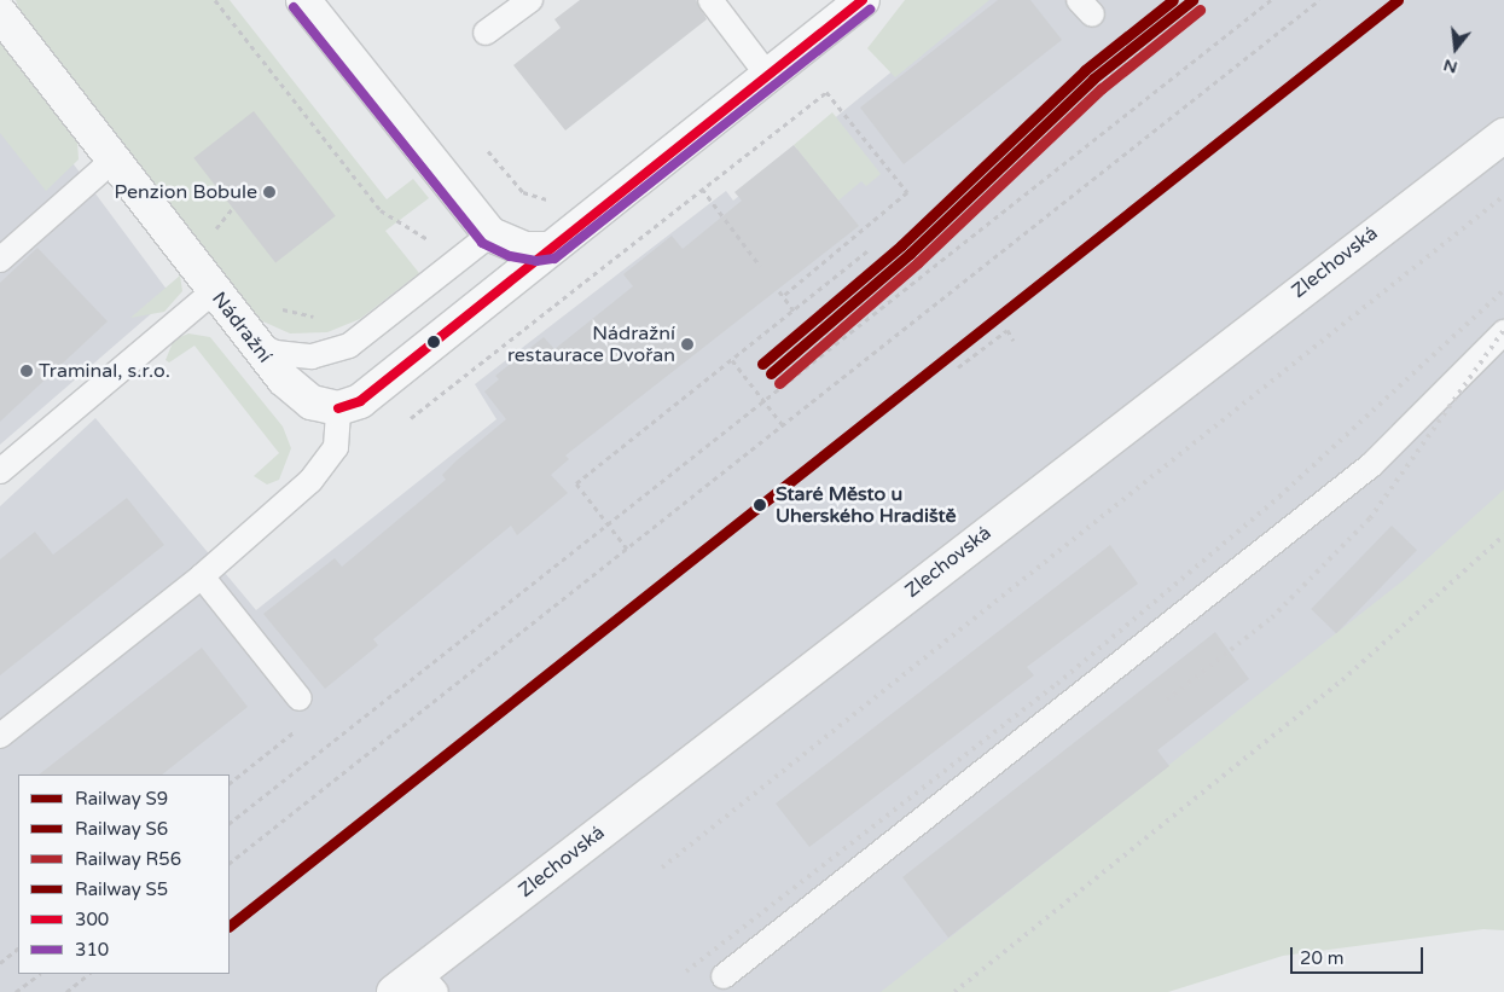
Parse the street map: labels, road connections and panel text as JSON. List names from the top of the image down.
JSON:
{
  "streets": {
    "street": ["Zlechovská", "Nádražní"]
  },
  "places": [
    "Penzion Bobule",
    "Nádražní restaurace Dvořan",
    "Traminal, s.r.o.",
    "Staré Město u Uherského Hradiště"
  ],
  "lines": [
    "rail line S9",
    "rail line S6",
    "rail line S5",
    "transit line 300",
    "transit line 310",
    "rail line R56"
  ],
  "legend": [
    "Railway S9",
    "Railway S6",
    "Railway R56",
    "Railway S5",
    "300",
    "310"
  ],
  "scale_bar": "20 m",
  "north": "bottom"
}
